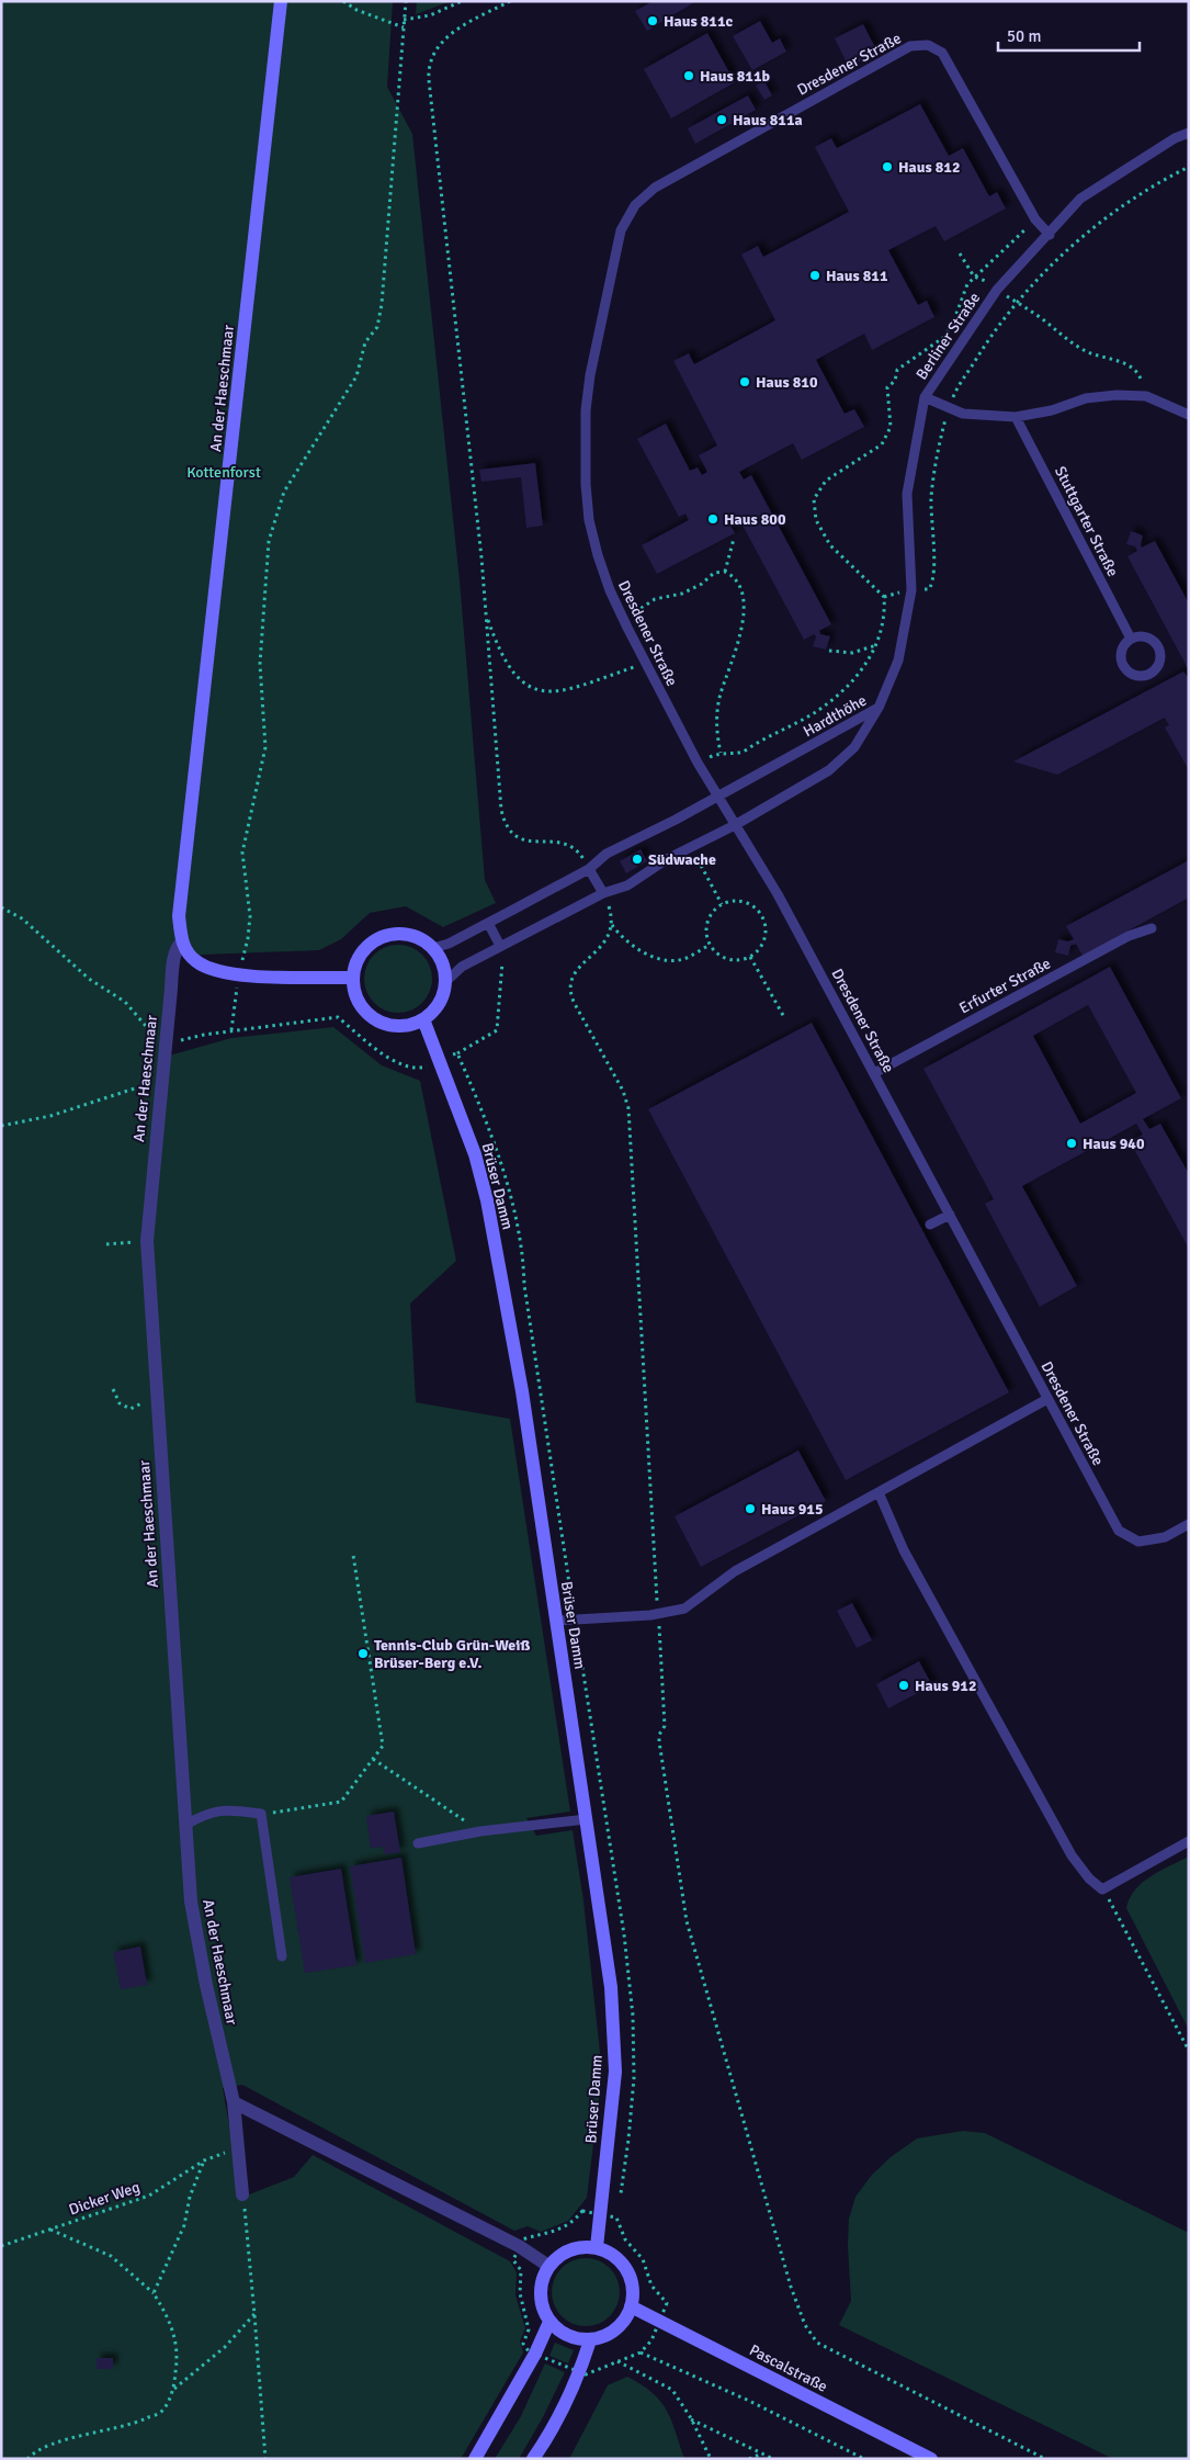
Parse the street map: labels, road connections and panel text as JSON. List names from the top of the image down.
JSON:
{
  "streets": {
    "street": ["An der Haeschmaar", "Brüser Damm", "Pascalstraße"],
    "lane": [
      "Dresdener Straße",
      "Berliner Straße",
      "Stuttgarter Straße",
      "Hardthöhe",
      "Erfurter Straße"
    ],
    "path": ["Dicker Weg"]
  },
  "crossings": [
    ["Dresdener Straße", "Berliner Straße"],
    ["Dresdener Straße", "Hardthöhe"],
    ["Dresdener Straße", "Erfurter Straße"],
    ["Berliner Straße", "Hardthöhe"],
    ["An der Haeschmaar", "Dicker Weg"],
    ["Hardthöhe", "Brüser Damm"],
    ["Brüser Damm", "Pascalstraße"]
  ],
  "parks": ["Kottenforst"],
  "places": [
    "Haus 811c",
    "Haus 811b",
    "Haus 811a",
    "Haus 812",
    "Haus 811",
    "Haus 810",
    "Haus 800",
    "Südwache",
    "Haus 940",
    "Haus 915",
    "Tennis-Club Grün-Weiß Brüser-Berg e.V.",
    "Haus 912"
  ],
  "scale_bar": "50 m"
}
